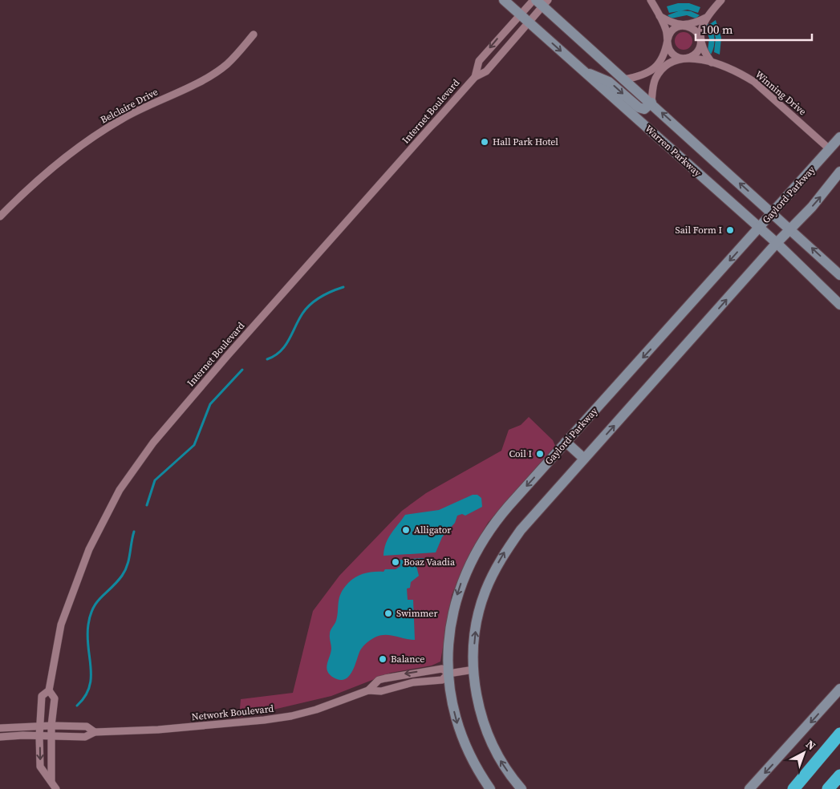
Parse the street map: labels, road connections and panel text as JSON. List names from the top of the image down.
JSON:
{
  "streets": {
    "street": [
      "Winning Drive",
      "Belclaire Drive",
      "Internet Boulevard",
      "Warren Parkway",
      "Gaylord Parkway",
      "Network Boulevard"
    ]
  },
  "crossings": [
    ["Winning Drive", "Gaylord Parkway"],
    ["Internet Boulevard", "Warren Parkway"],
    ["Internet Boulevard", "Network Boulevard"],
    ["Warren Parkway", "Gaylord Parkway"],
    ["Gaylord Parkway", "Network Boulevard"]
  ],
  "places": [
    "Hall Park Hotel",
    "Sail Form I",
    "Coil I",
    "Alligator",
    "Boaz Vaadia",
    "Swimmer",
    "Balance"
  ],
  "scale_bar": "100 m",
  "north": "top right"
}
